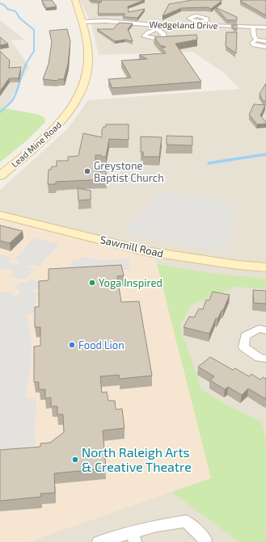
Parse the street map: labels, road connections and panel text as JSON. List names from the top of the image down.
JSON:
{
  "streets": {
    "main road": ["Lead Mine Road", "Sawmill Road"],
    "street": ["Wedgeland Drive"]
  },
  "crossings": [
    ["Wedgeland Drive", "Lead Mine Road"]
  ],
  "places": [
    "Greystone Baptist Church",
    "Yoga Inspired",
    "Food Lion",
    "North Raleigh Arts & Creative Theatre"
  ]
}
